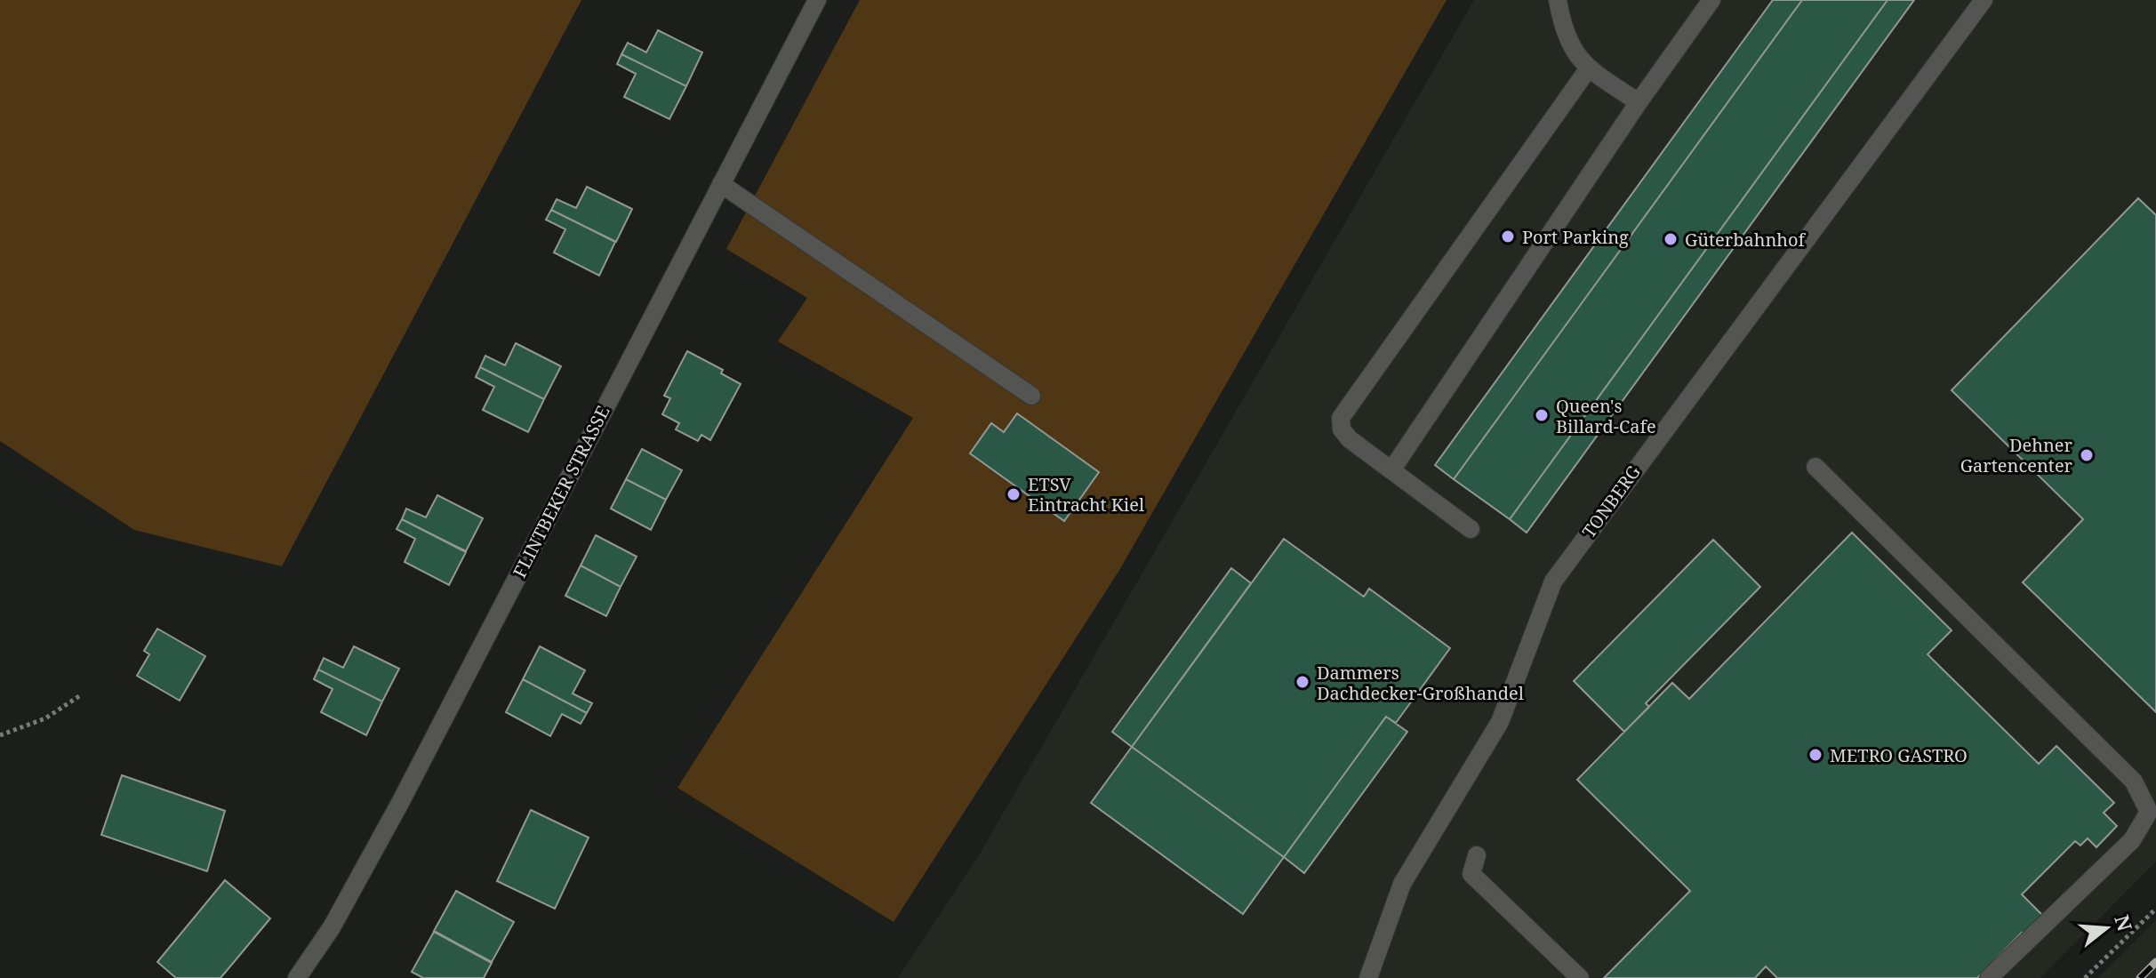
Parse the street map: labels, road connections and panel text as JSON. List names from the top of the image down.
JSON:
{
  "streets": {
    "street": ["FLINTBEKER STRASSE", "TONBERG"]
  },
  "places": [
    "Port Parking",
    "Güterbahnhof",
    "Queen's Billard-Cafe",
    "Dehner Gartencenter",
    "ETSV Eintracht Kiel",
    "Dammers Dachdecker-Großhandel",
    "METRO GASTRO"
  ],
  "north": "right"
}
